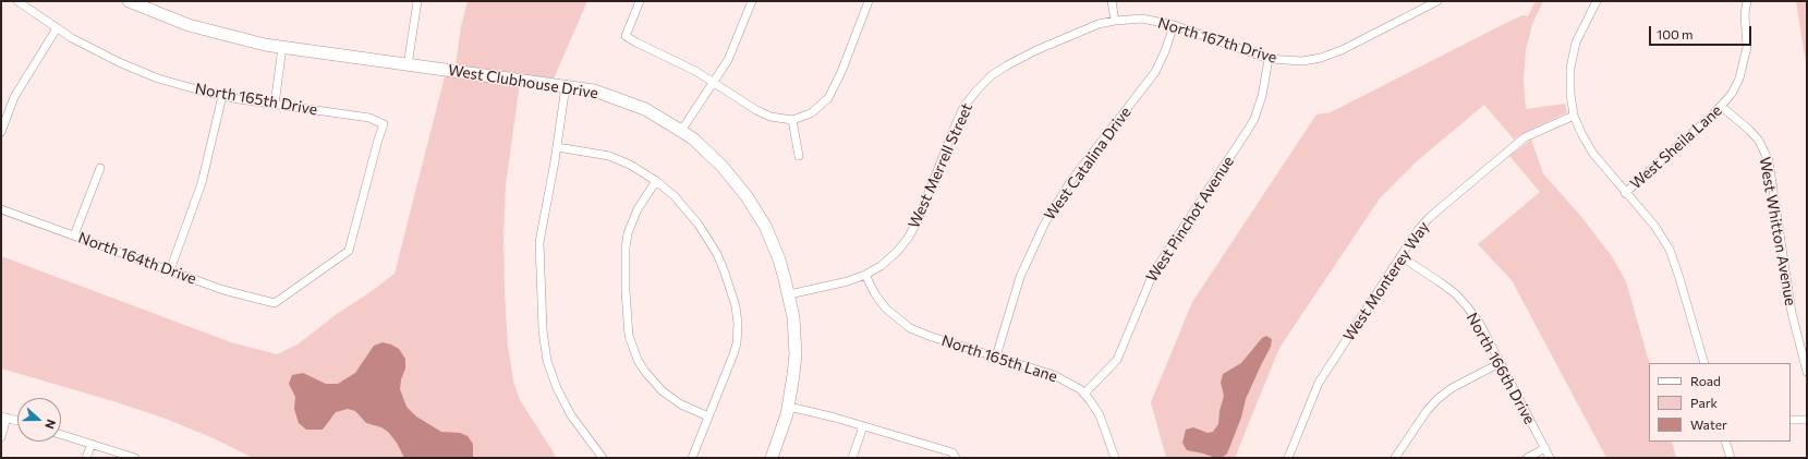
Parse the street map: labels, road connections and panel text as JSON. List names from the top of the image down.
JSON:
{
  "streets": {
    "street": [
      "North 167th Drive",
      "West Clubhouse Drive",
      "North 165th Drive",
      "West Sheila Lane",
      "West Catalina Drive",
      "West Merrell Street",
      "West Pinchot Avenue",
      "West Whitton Avenue",
      "North 164th Drive",
      "West Monterey Way",
      "North 165th Lane",
      "North 166th Drive"
    ]
  },
  "crossings": [
    ["North 167th Drive", "West Catalina Drive"],
    ["North 167th Drive", "West Merrell Street"],
    ["North 167th Drive", "West Pinchot Avenue"],
    ["West Clubhouse Drive", "West Merrell Street"],
    ["North 165th Drive", "North 164th Drive"],
    ["West Sheila Lane", "West Whitton Avenue"],
    ["West Catalina Drive", "North 165th Lane"],
    ["West Merrell Street", "North 165th Lane"],
    ["West Pinchot Avenue", "North 165th Lane"],
    ["West Monterey Way", "North 166th Drive"]
  ],
  "legend": ["Road", "Park", "Water"],
  "scale_bar": "100 m",
  "north": "right"
}
